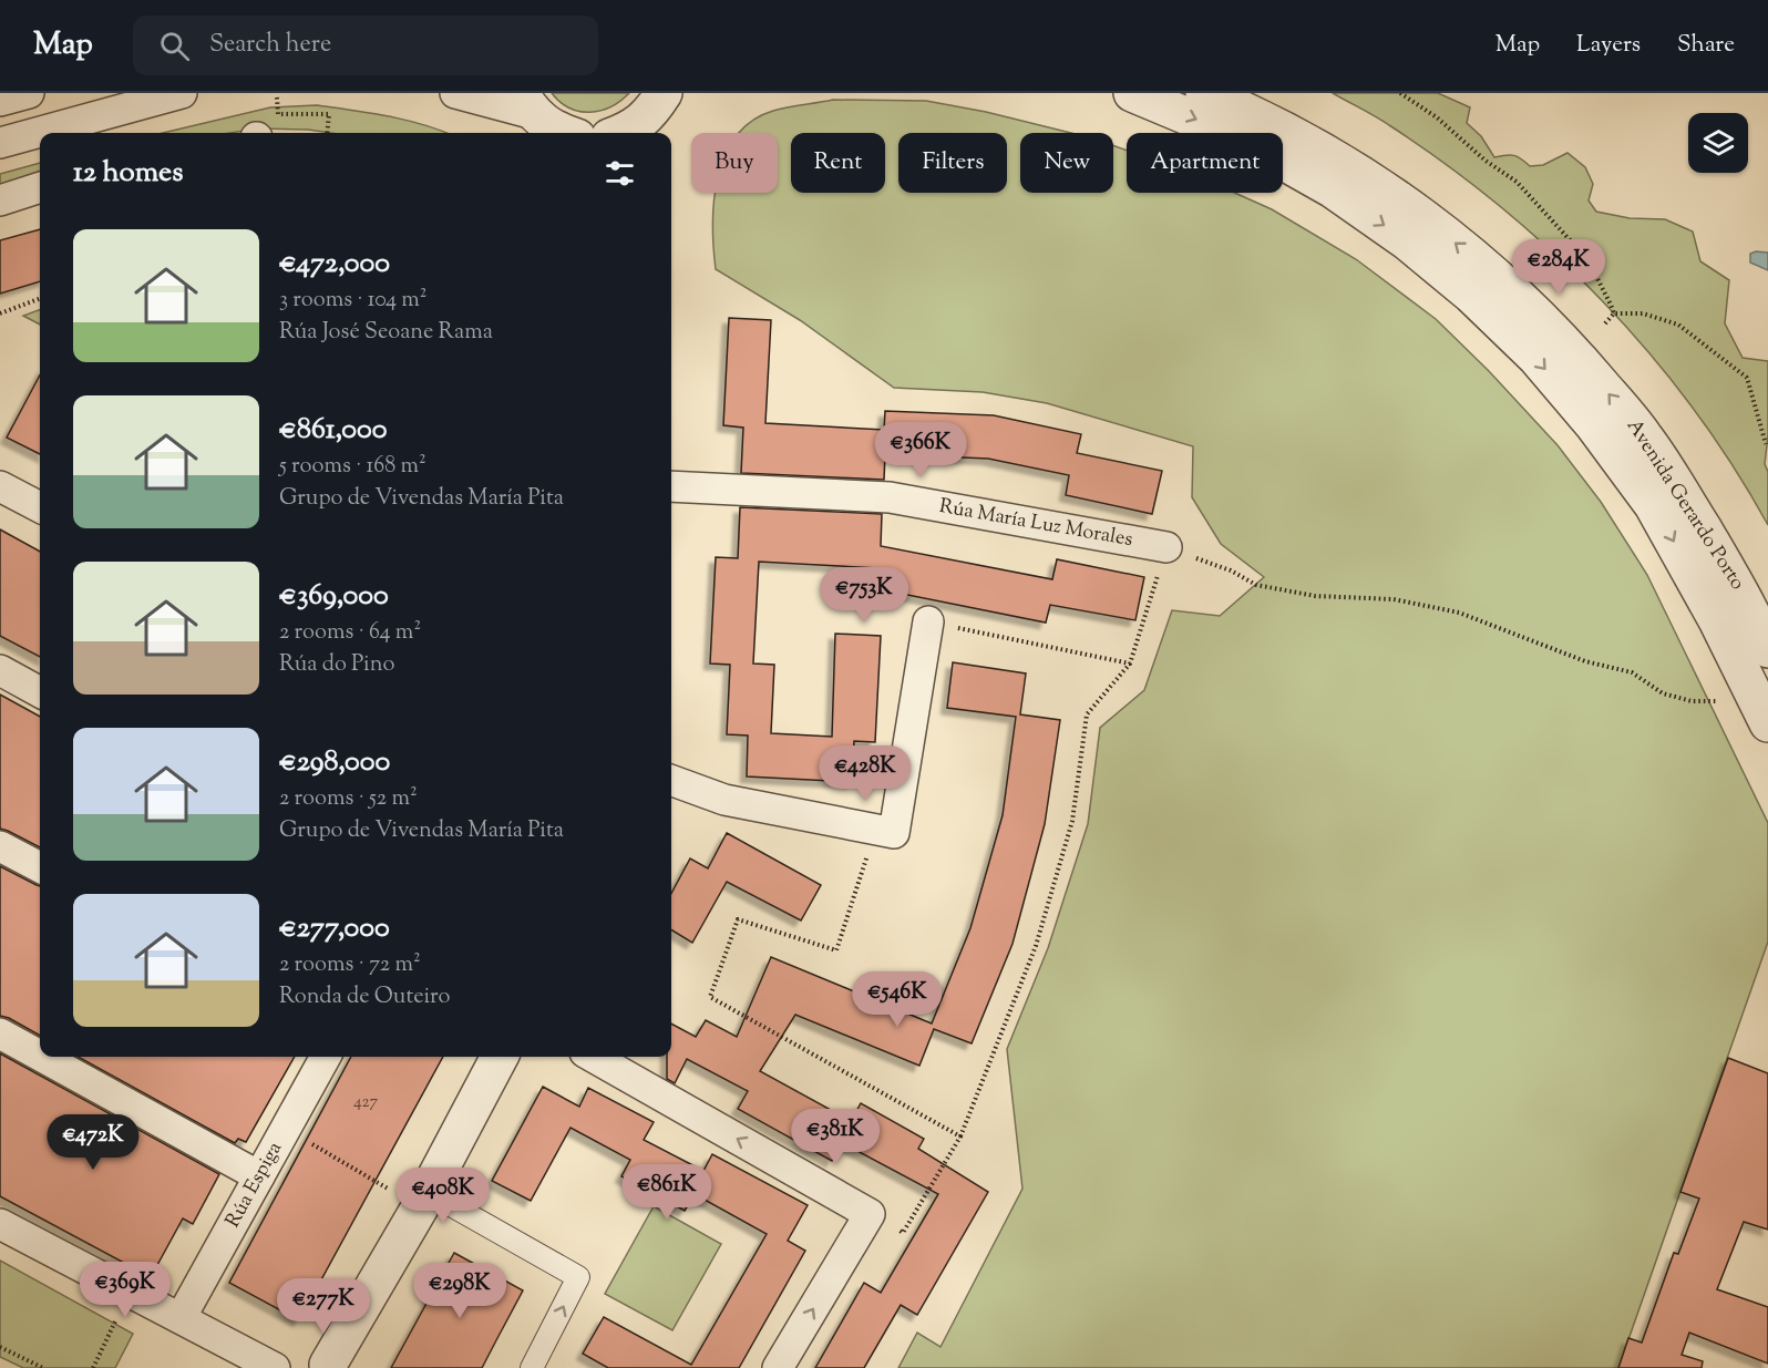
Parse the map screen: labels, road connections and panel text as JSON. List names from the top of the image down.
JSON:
{
  "streets": {
    "street": ["Avenida Gerardo Porto", "Rúa María Luz Morales", "Rúa Espiga"]
  },
  "house_numbers": ["427"],
  "page": {
    "header": "Map",
    "search": "Search here",
    "nav": ["Map", "Layers", "Share"],
    "chip": [
      "Buy",
      "Rent",
      "Filters",
      "New",
      "Apartment"
    ],
    "heading": "12 homes",
    "list": [
      {
        "name": "€472,000",
        "note": "3 rooms · 104 m² · Rúa José Seoane Rama"
      },
      {
        "name": "€861,000",
        "note": "5 rooms · 168 m² · Grupo de Vivendas María Pita"
      },
      {
        "name": "€369,000",
        "note": "2 rooms · 64 m² · Rúa do Pino"
      },
      {
        "name": "€298,000",
        "note": "2 rooms · 52 m² · Grupo de Vivendas María Pita"
      },
      {
        "name": "€277,000",
        "note": "2 rooms · 72 m² · Ronda de Outeiro"
      }
    ],
    "price": [
      "€284K",
      "€366K",
      "€753K",
      "€428K",
      "€546K",
      "€381K",
      "€472K",
      "€861K",
      "€408K",
      "€369K",
      "€298K",
      "€277K"
    ]
  }
}
